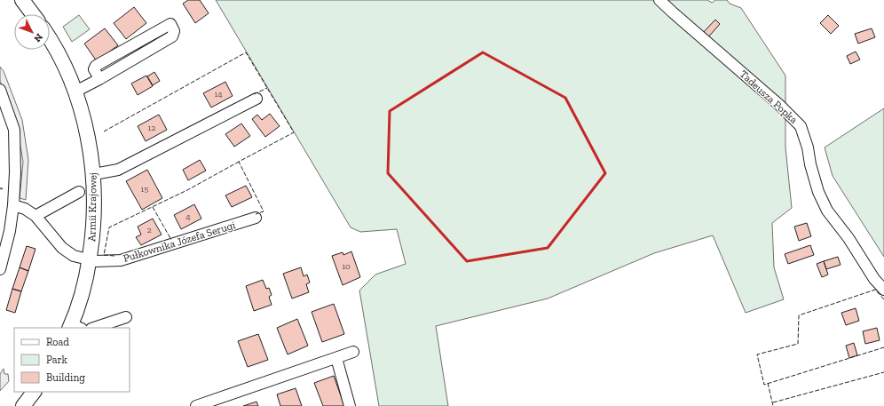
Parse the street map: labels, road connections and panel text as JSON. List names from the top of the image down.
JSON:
{
  "streets": {
    "main road": ["Armii Krajowej"],
    "street": ["Tadeusza Popka", "Pułkownika Józefa Serugi"]
  },
  "crossings": [
    ["Armii Krajowej", "Pułkownika Józefa Serugi"]
  ],
  "house_numbers": [
    "14",
    "12",
    "15",
    "4",
    "2",
    "10"
  ],
  "legend": ["Road", "Park", "Building"],
  "north": "bottom right"
}
